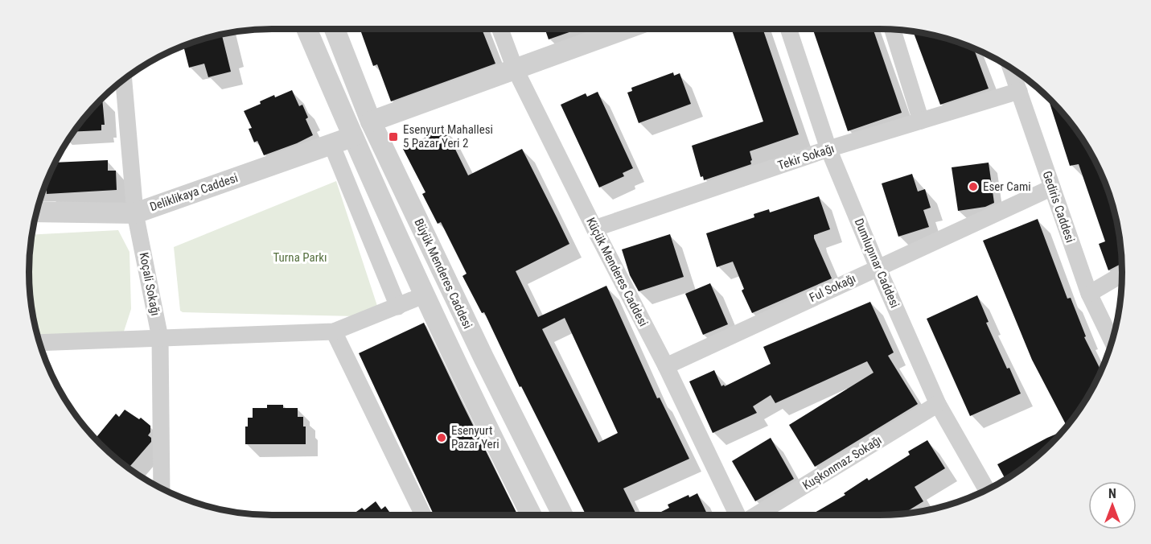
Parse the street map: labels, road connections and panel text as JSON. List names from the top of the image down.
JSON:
{
  "streets": {
    "street": [
      "Tekir Sokağı",
      "Deliklikaya Caddesi",
      "Gediris Caddesi",
      "Dumlupınar Caddesi",
      "Küçük Menderes Caddesi",
      "Büyük Menderes Caddesi",
      "Koçali Sokağı",
      "Ful Sokağı",
      "Kuşkonmaz Sokağı"
    ]
  },
  "crossings": [
    ["Tekir Sokağı", "Gediris Caddesi"],
    ["Tekir Sokağı", "Dumlupınar Caddesi"],
    ["Tekir Sokağı", "Küçük Menderes Caddesi"],
    ["Deliklikaya Caddesi", "Büyük Menderes Caddesi"],
    ["Deliklikaya Caddesi", "Koçali Sokağı"],
    ["Gediris Caddesi", "Ful Sokağı"],
    ["Dumlupınar Caddesi", "Ful Sokağı"],
    ["Dumlupınar Caddesi", "Kuşkonmaz Sokağı"],
    ["Küçük Menderes Caddesi", "Ful Sokağı"]
  ],
  "parks": ["Turna Parkı"],
  "places": {
    "transit": ["Esenyurt Mahallesi 5 Pazar Yeri 2"],
    "other": ["Eser Cami", "Esenyurt Pazar Yeri"]
  },
  "north": "top"
}
